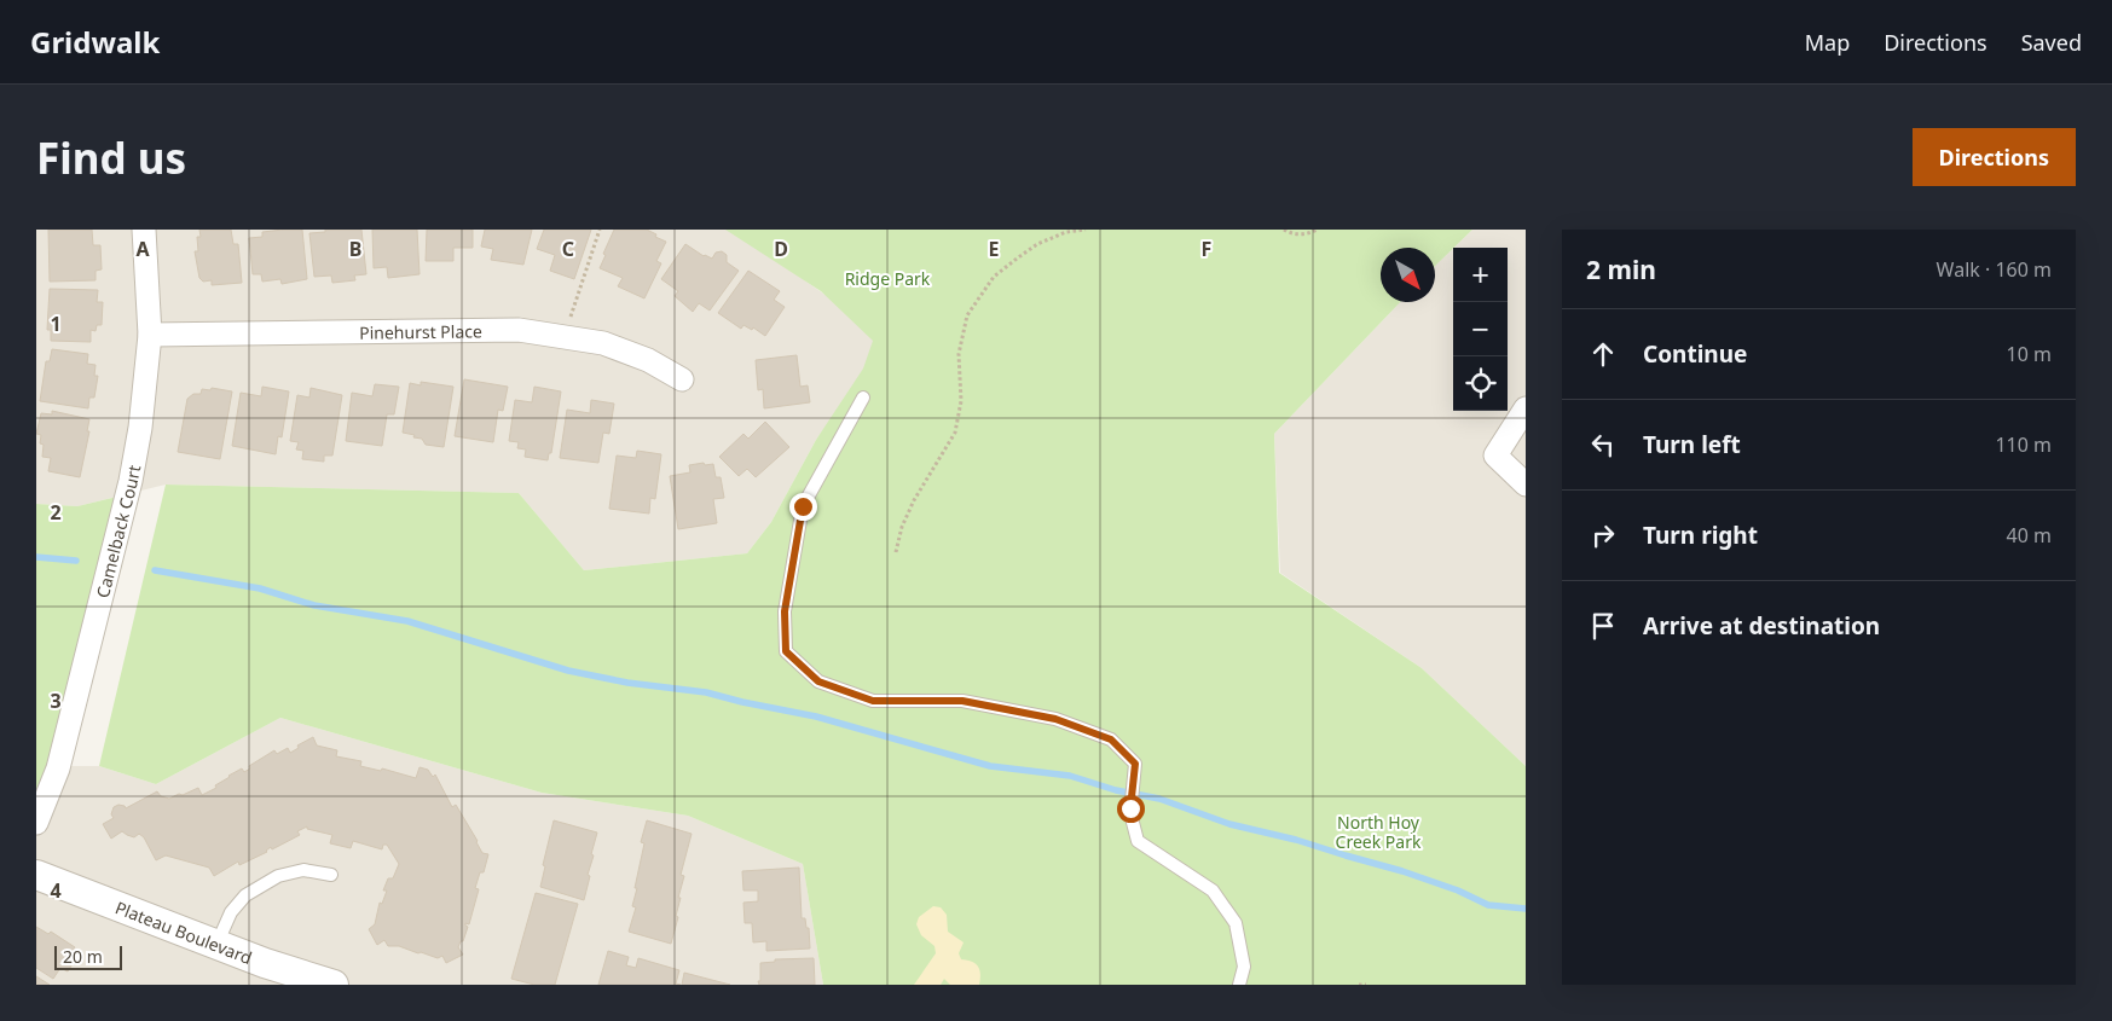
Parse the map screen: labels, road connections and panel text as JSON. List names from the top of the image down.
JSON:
{
  "streets": {
    "street": ["Pinehurst Place", "Camelback Court", "Plateau Boulevard"]
  },
  "crossings": [
    ["Pinehurst Place", "Camelback Court"]
  ],
  "parks": ["Ridge Park", "North Hoy Creek Park"],
  "scale_bar": "20 m",
  "north": "bottom right",
  "page": {
    "header": "Gridwalk",
    "nav": ["Map", "Directions", "Saved"],
    "buttons": "Directions",
    "title": "Find us",
    "heading": ["2 min", "Walk · 160 m"],
    "map_buttons": ["+", "−"],
    "list": [
      ["Continue", "10 m"],
      ["Turn left", "110 m"],
      ["Turn right", "40 m"],
      "Arrive at destination"
    ],
    "scale": "20 m"
  },
  "grid": {
    "columns": [
      "A",
      "B",
      "C",
      "D",
      "E",
      "F"
    ],
    "rows": [
      "1",
      "2",
      "3",
      "4"
    ]
  }
}
